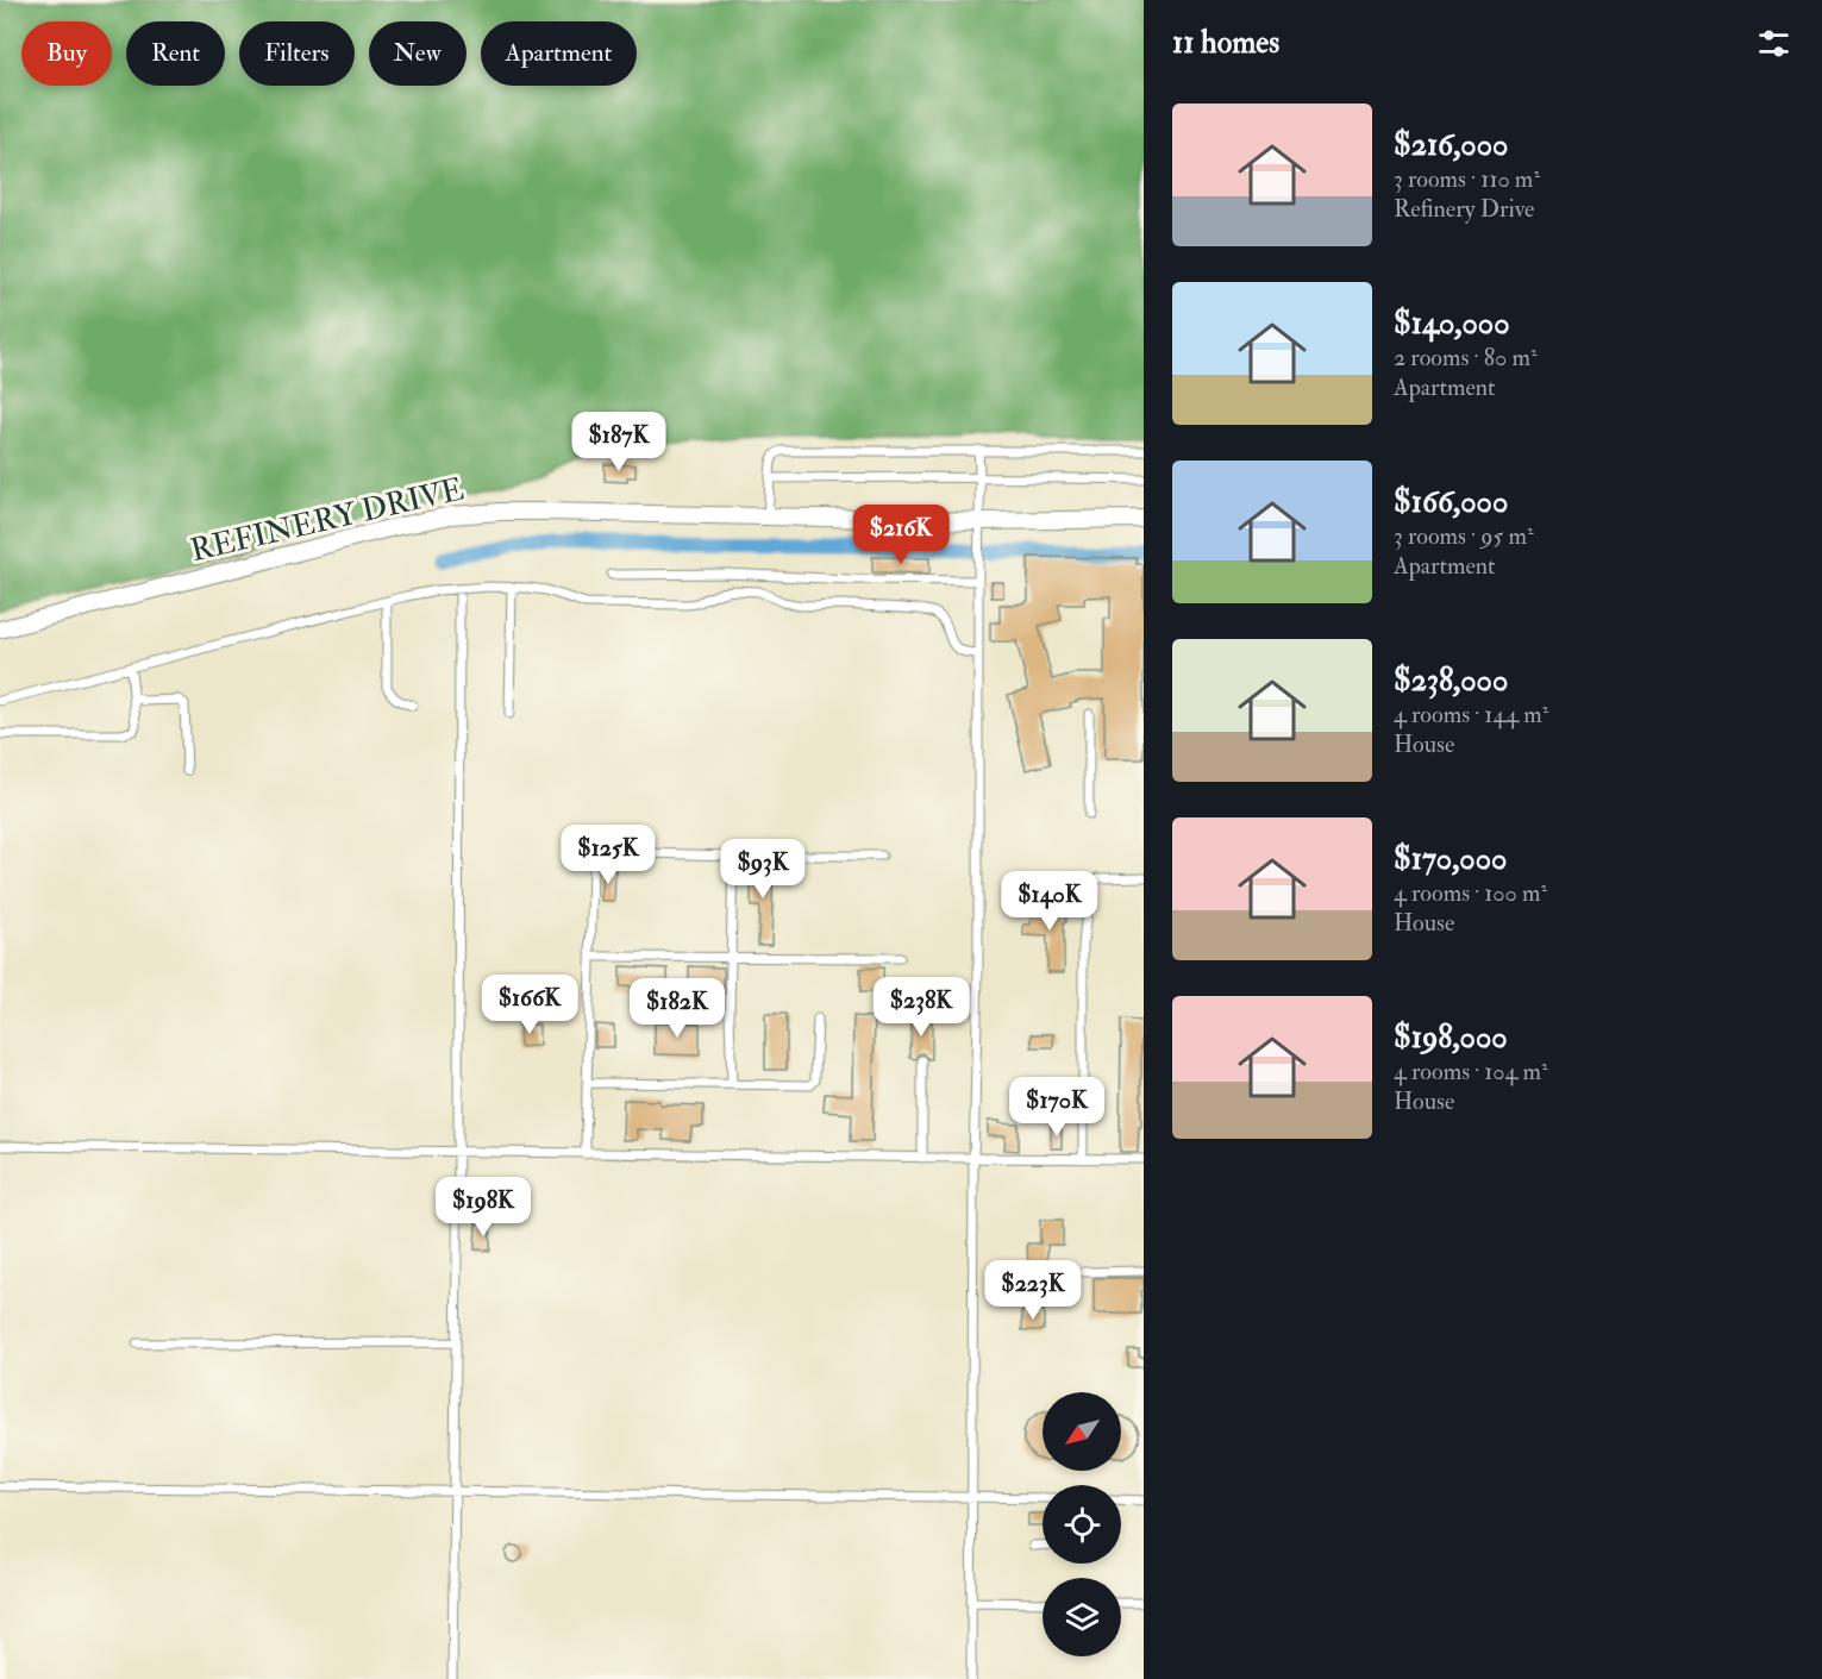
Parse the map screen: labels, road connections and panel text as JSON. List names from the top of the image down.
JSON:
{
  "streets": {
    "street": ["REFINERY DRIVE"]
  },
  "north": "bottom left",
  "page": {
    "heading": "11 homes",
    "chip": [
      "Buy",
      "Rent",
      "Filters",
      "New",
      "Apartment"
    ],
    "list": [
      {
        "name": "$216,000",
        "note": "3 rooms · 110 m² · Refinery Drive"
      },
      {
        "name": "$140,000",
        "note": "2 rooms · 80 m² · Apartment"
      },
      {
        "name": "$166,000",
        "note": "3 rooms · 95 m² · Apartment"
      },
      {
        "name": "$238,000",
        "note": "4 rooms · 144 m² · House"
      },
      {
        "name": "$170,000",
        "note": "4 rooms · 100 m² · House"
      },
      {
        "name": "$198,000",
        "note": "4 rooms · 104 m² · House"
      }
    ],
    "price": [
      "$187K",
      "$216K",
      "$125K",
      "$93K",
      "$140K",
      "$166K",
      "$238K",
      "$182K",
      "$170K",
      "$198K",
      "$223K"
    ]
  }
}
